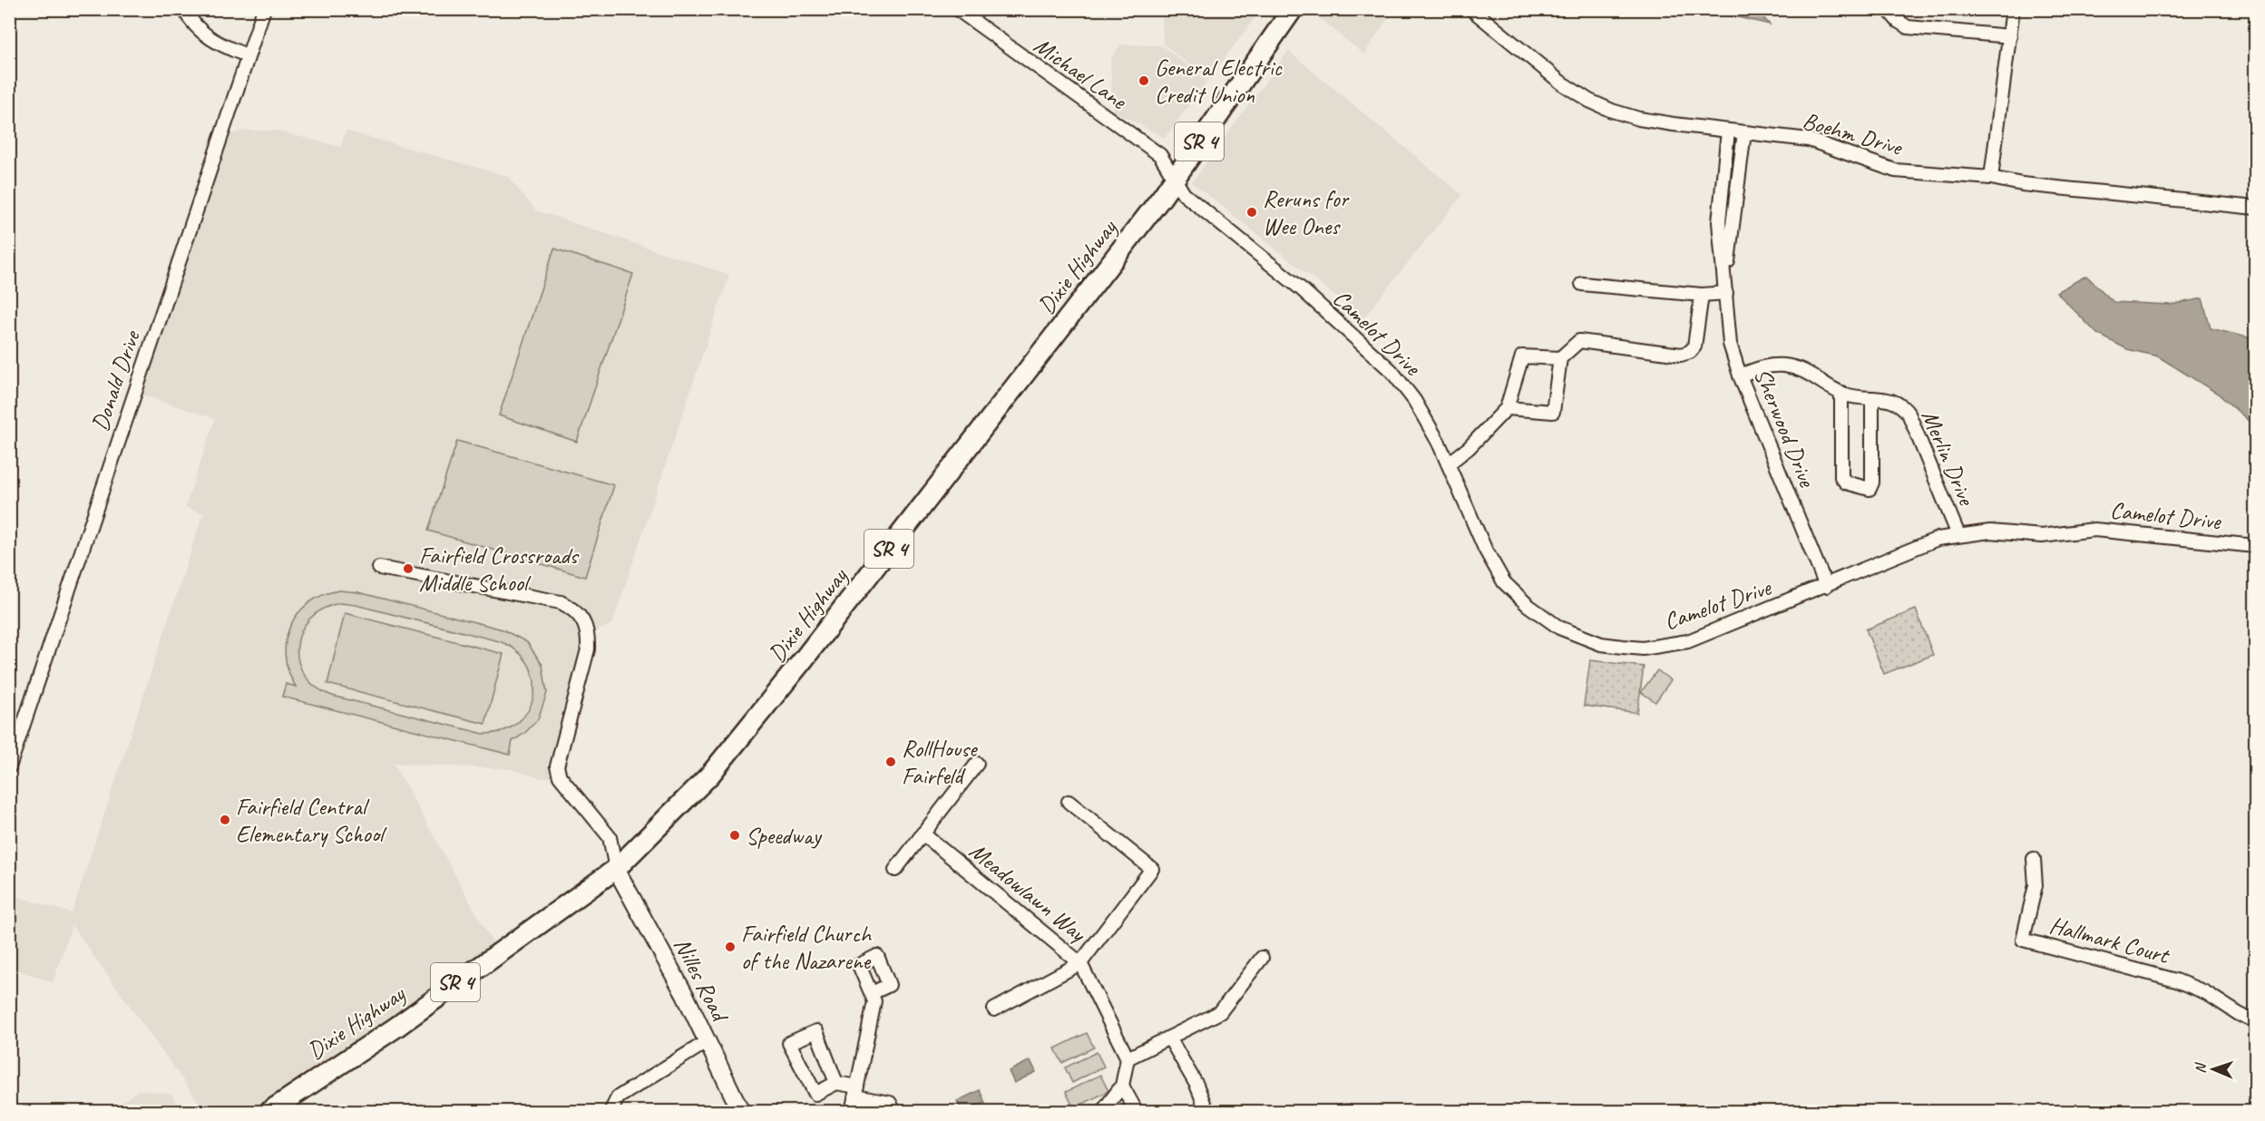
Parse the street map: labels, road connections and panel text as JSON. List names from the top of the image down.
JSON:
{
  "streets": {
    "main road": ["SR 4", "Dixie Highway"],
    "street": [
      "Michael Lane",
      "Boehm Drive",
      "Camelot Drive",
      "Donald Drive",
      "Sherwood Drive",
      "Merlin Drive",
      "Meadowlawn Way",
      "Hallmark Court",
      "Nilles Road"
    ]
  },
  "crossings": [
    ["Michael Lane", "Dixie Highway"],
    ["Michael Lane", "Camelot Drive"],
    ["Boehm Drive", "Sherwood Drive"],
    ["Dixie Highway", "Camelot Drive"],
    ["Dixie Highway", "Nilles Road"],
    ["Camelot Drive", "Sherwood Drive"],
    ["Camelot Drive", "Merlin Drive"],
    ["Sherwood Drive", "Merlin Drive"]
  ],
  "places": [
    "General Electric Credit Union",
    "Reruns for Wee Ones",
    "Fairfield Crossroads Middle School",
    "RollHouse Fairfeld",
    "Fairfield Central Elementary School",
    "Speedway",
    "Fairfield Church of the Nazarene"
  ],
  "north": "left"
}
